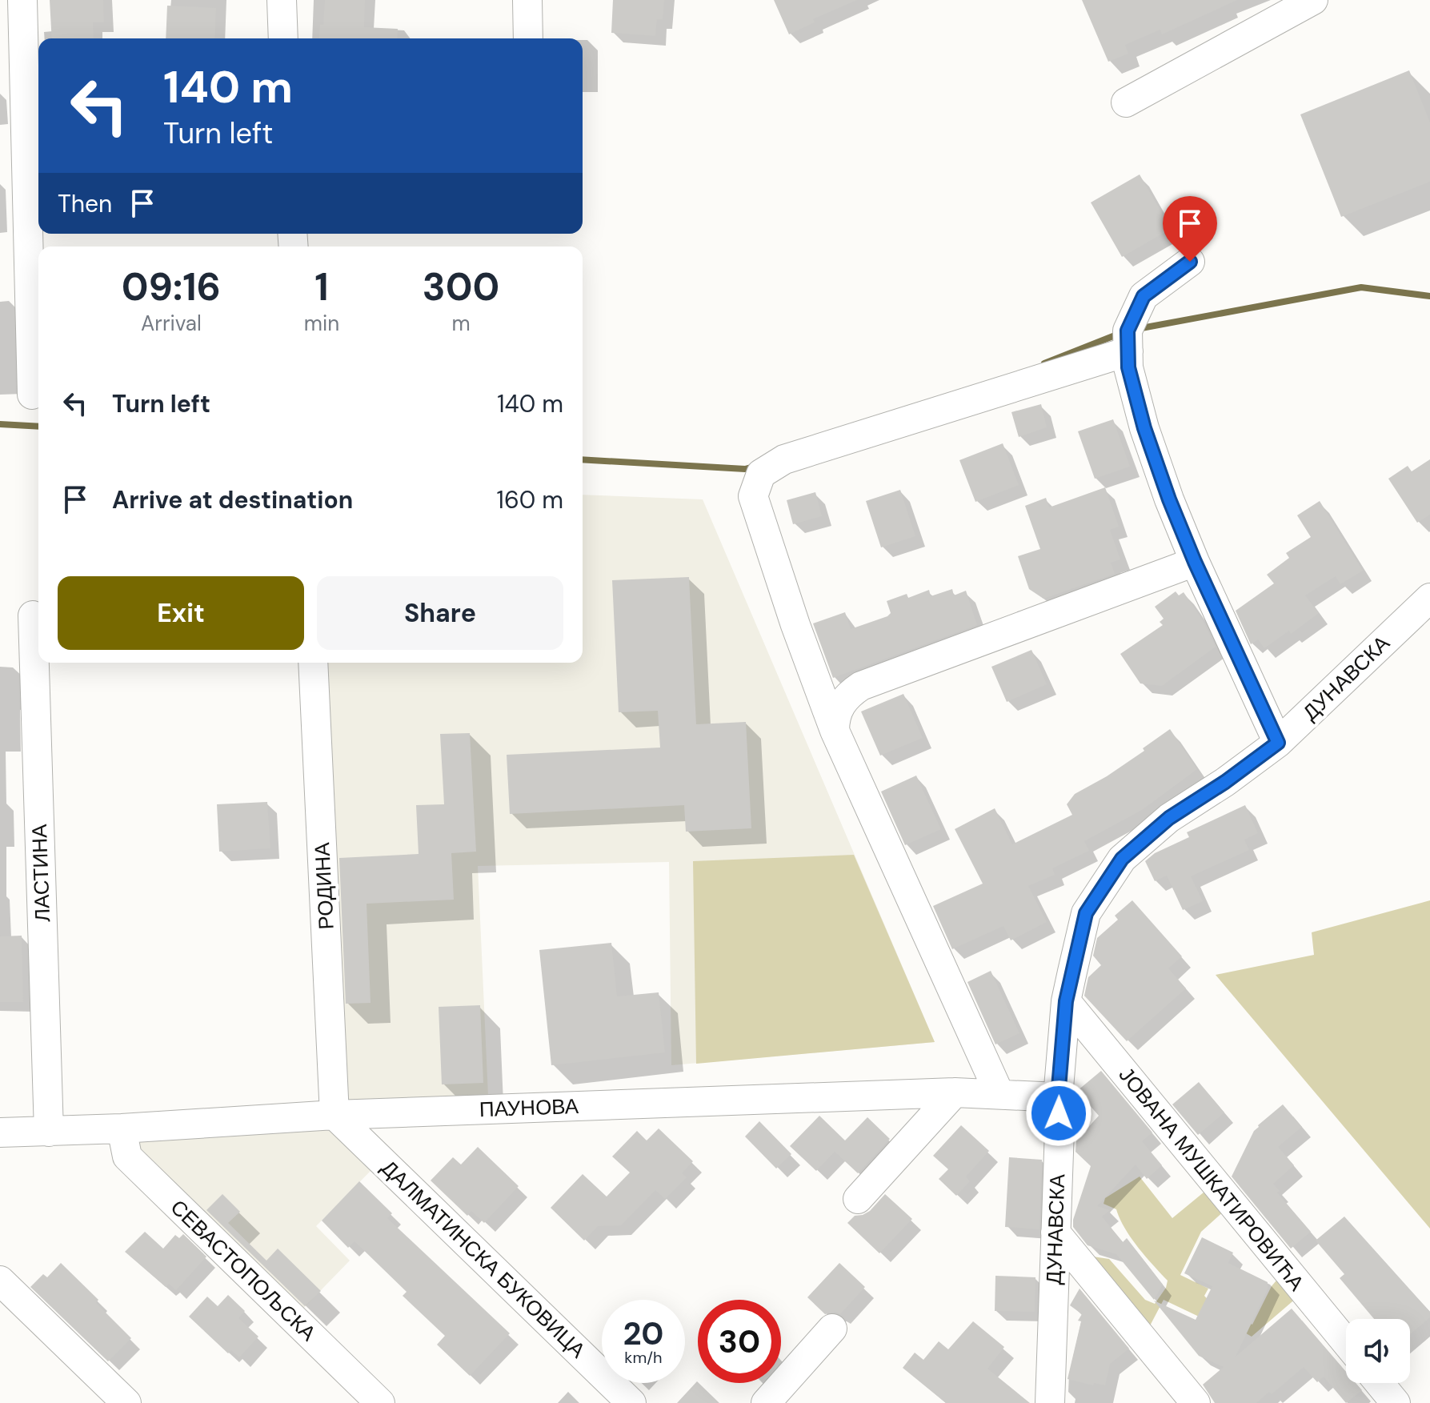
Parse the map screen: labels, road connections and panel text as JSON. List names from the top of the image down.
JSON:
{
  "streets": {
    "street": [
      "ДУНАВСКА",
      "ЛАСТИНА",
      "РОДИНА",
      "ПАУНОВА",
      "ЈОВАНА МУШКАТИРОВИЋА",
      "ДАЛМАТИНСКА БУКОВИЦА",
      "СЕВАСТОПОЉСКА"
    ]
  },
  "crossings": [
    ["ДУНАВСКА", "ПАУНОВА"],
    ["ДУНАВСКА", "ЈОВАНА МУШКАТИРОВИЋА"],
    ["ЛАСТИНА", "ПАУНОВА"],
    ["РОДИНА", "ПАУНОВА"],
    ["РОДИНА", "ДАЛМАТИНСКА БУКОВИЦА"],
    ["ПАУНОВА", "ДАЛМАТИНСКА БУКОВИЦА"],
    ["ПАУНОВА", "СЕВАСТОПОЉСКА"]
  ],
  "page": {
    "turn": ["140 m", "Turn left"],
    "then": "Then",
    "eta": [
      "09:16",
      "Arrival",
      "1",
      "min",
      "300",
      "m"
    ],
    "list": [
      {
        "name": "Turn left",
        "value": "140 m"
      },
      {
        "name": "Arrive at destination",
        "value": "160 m"
      }
    ],
    "buttons": ["Exit", "Share"],
    "speed": "20 km/h",
    "limit": "30"
  }
}
